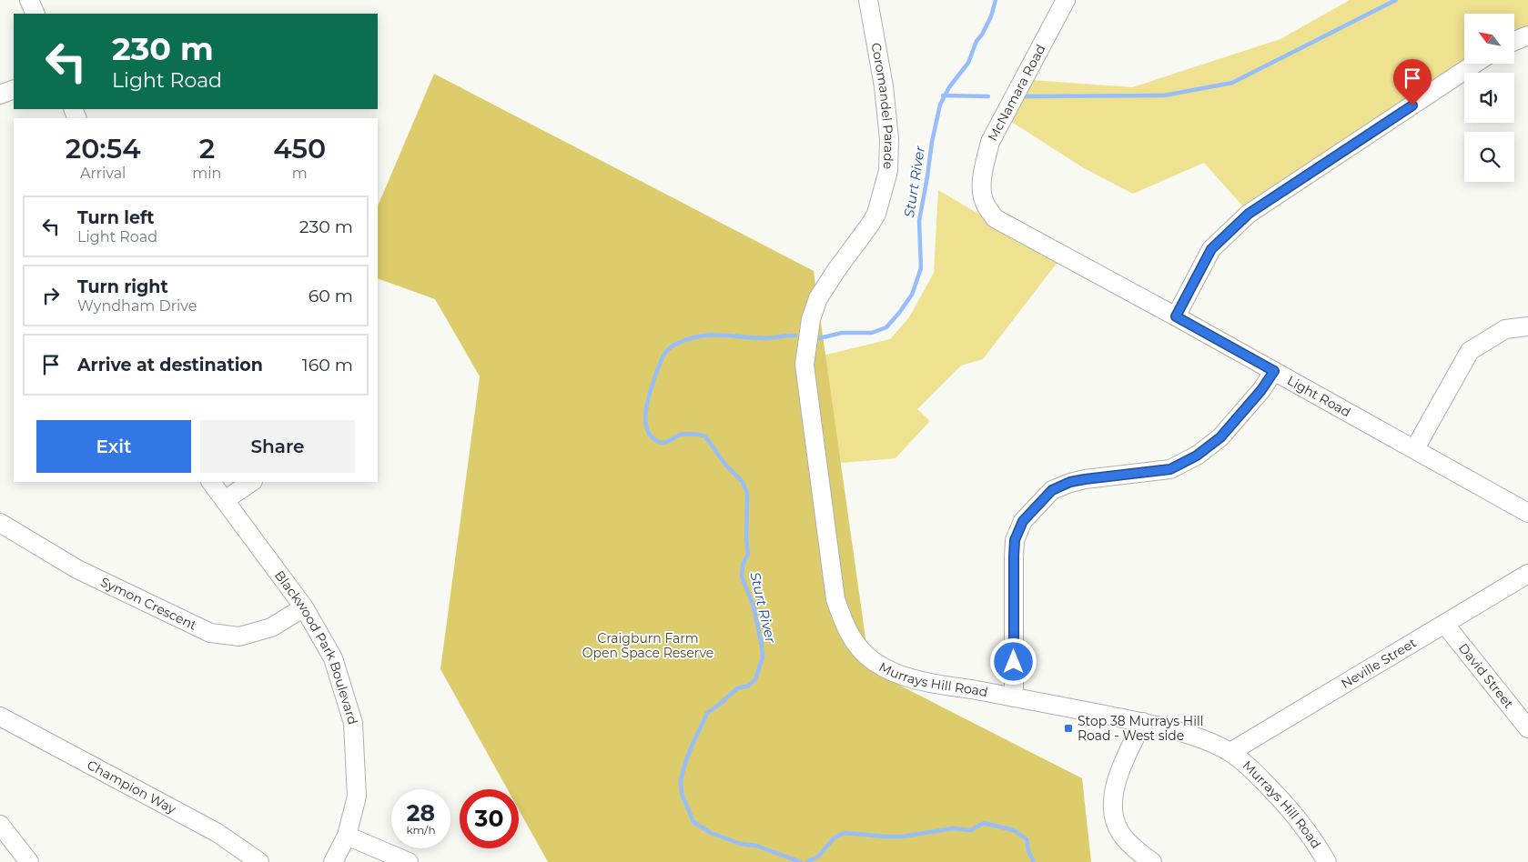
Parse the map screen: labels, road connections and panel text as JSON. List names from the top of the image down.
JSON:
{
  "streets": {
    "street": [
      "McNamara Road",
      "Coromandel Parade",
      "Light Road",
      "Symon Crescent",
      "Blackwood Park Boulevard",
      "Neville Street",
      "David Street",
      "Murrays Hill Road",
      "Champion Way"
    ]
  },
  "crossings": [
    ["McNamara Road", "Light Road"],
    ["Coromandel Parade", "Murrays Hill Road"],
    ["Symon Crescent", "Blackwood Park Boulevard"],
    ["Neville Street", "David Street"],
    ["Neville Street", "Murrays Hill Road"]
  ],
  "water": ["Sturt River"],
  "parks": ["Craigburn Farm Open Space Reserve"],
  "places": {
    "transit": ["Stop 38 Murrays Hill Road - West side"]
  },
  "north": "top left",
  "page": {
    "turn": ["230 m", "Light Road"],
    "eta": [
      "20:54",
      "Arrival",
      "2",
      "min",
      "450",
      "m"
    ],
    "list": [
      {
        "name": "Turn left",
        "note": "Light Road",
        "value": "230 m"
      },
      {
        "name": "Turn right",
        "note": "Wyndham Drive",
        "value": "60 m"
      },
      {
        "name": "Arrive at destination",
        "value": "160 m"
      }
    ],
    "buttons": ["Exit", "Share"],
    "speed": "28 km/h",
    "limit": "30"
  }
}
